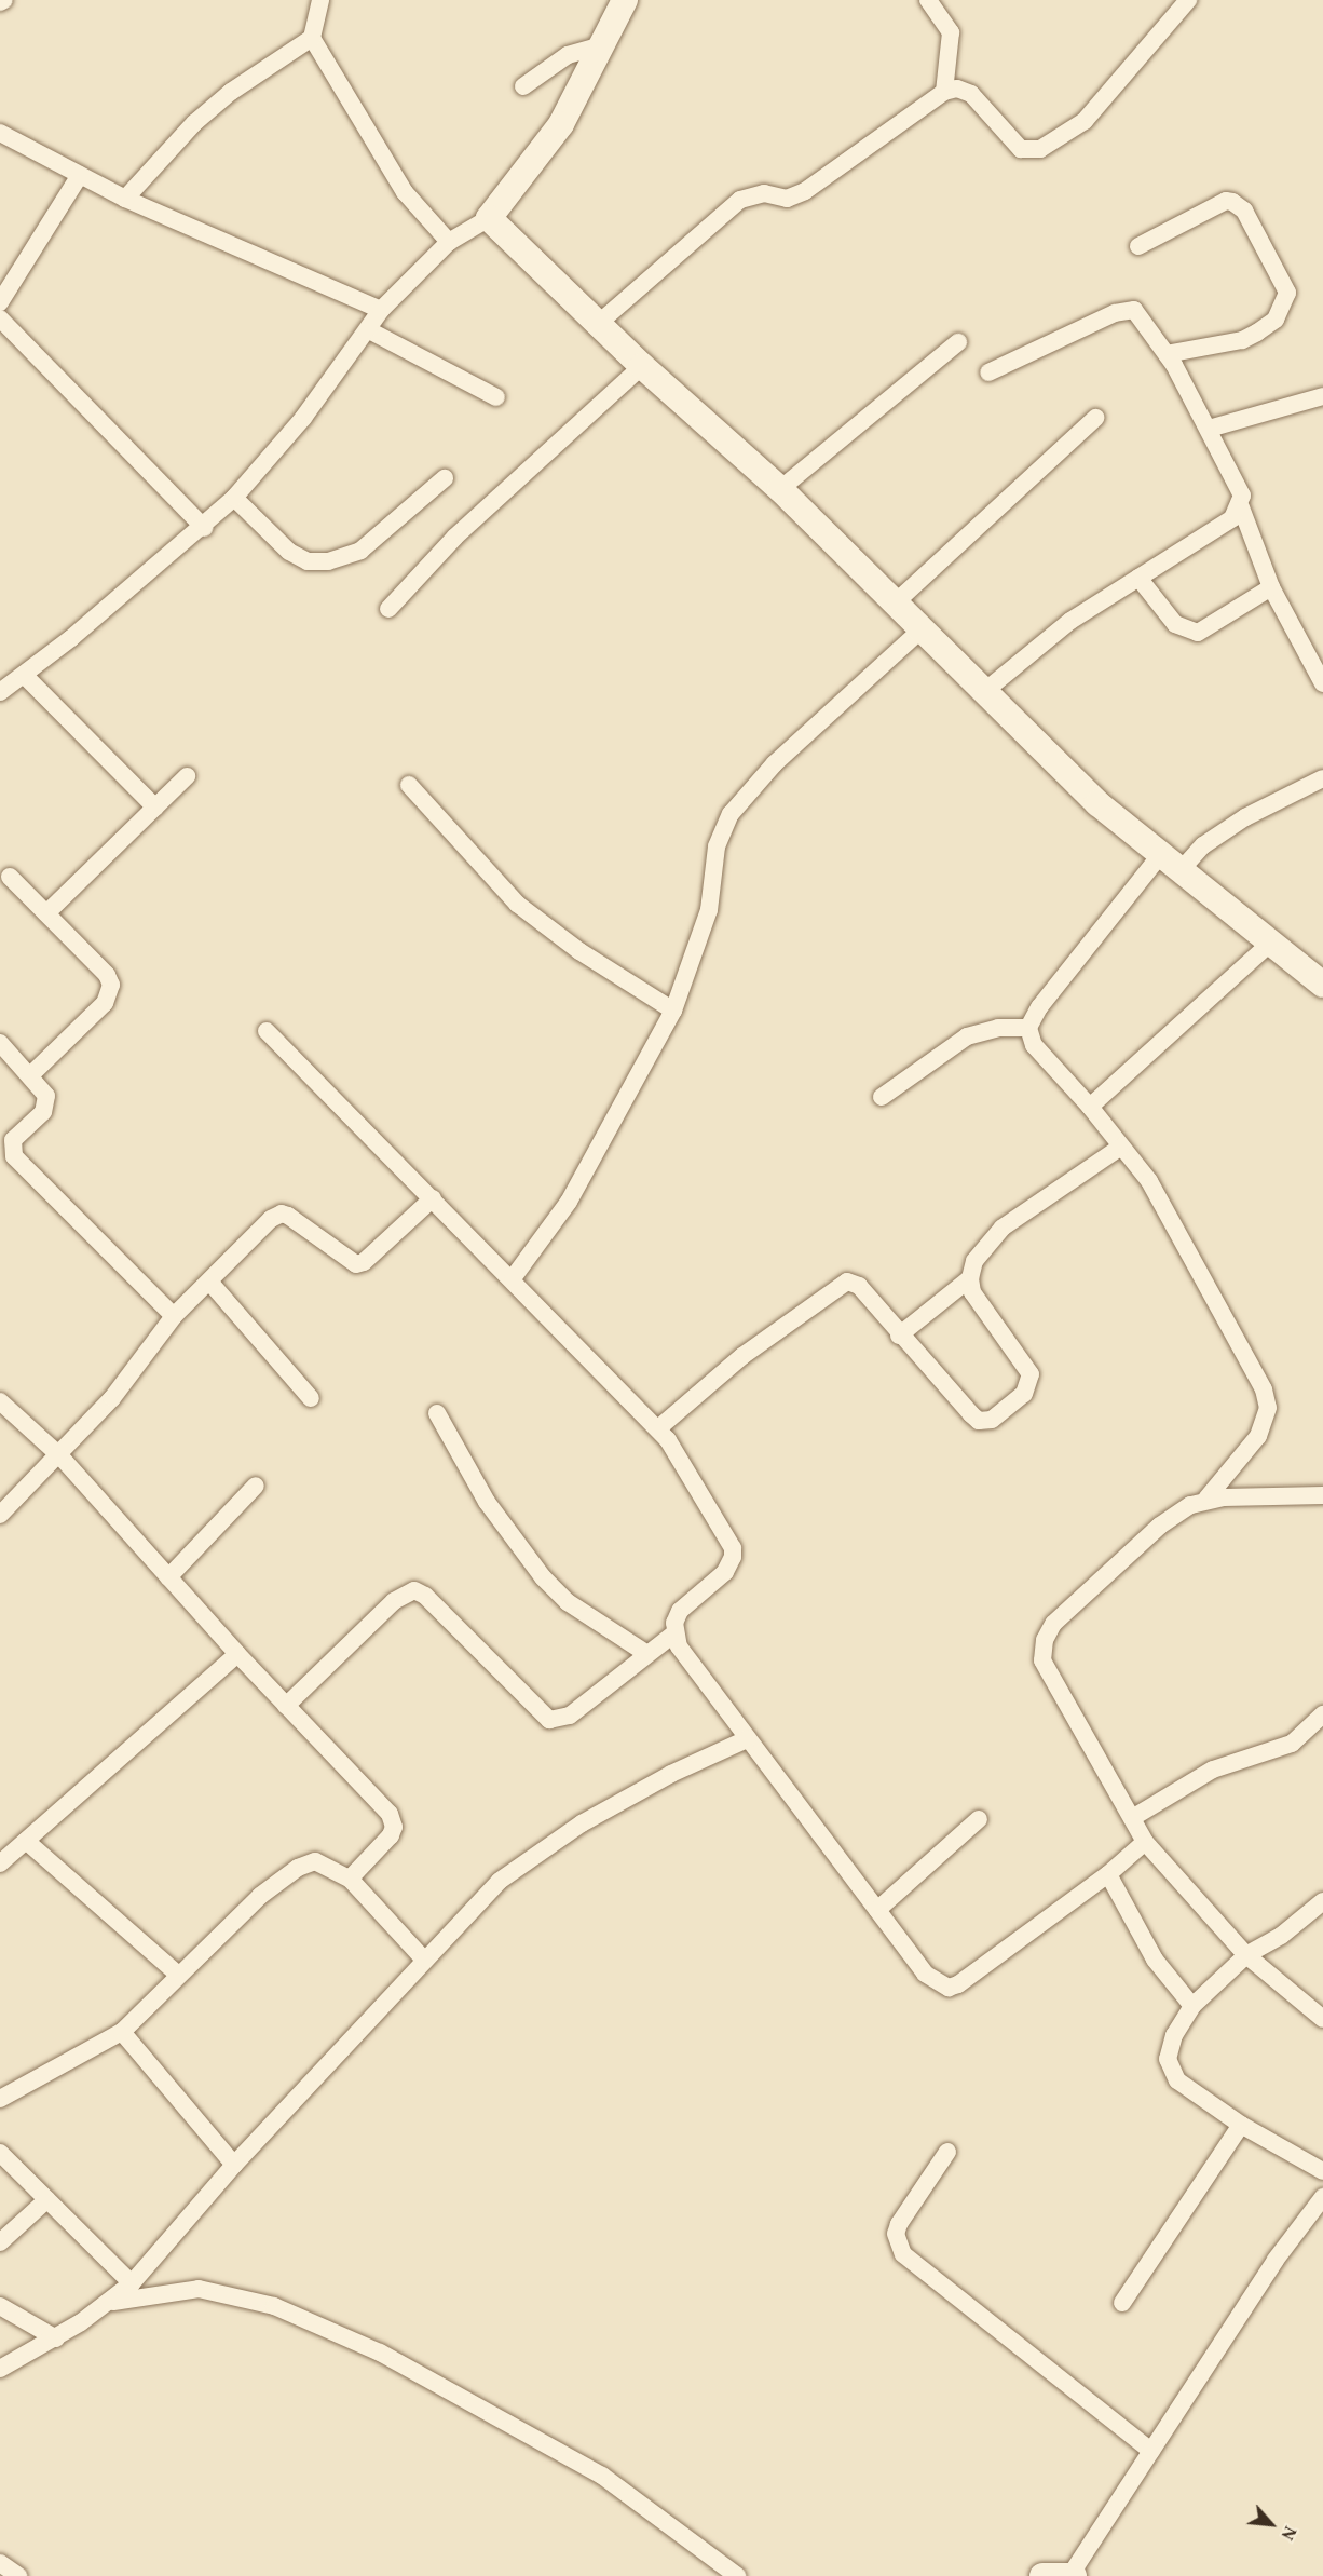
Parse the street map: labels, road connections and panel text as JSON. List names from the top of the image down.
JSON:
{
  "north": "bottom right"
}
